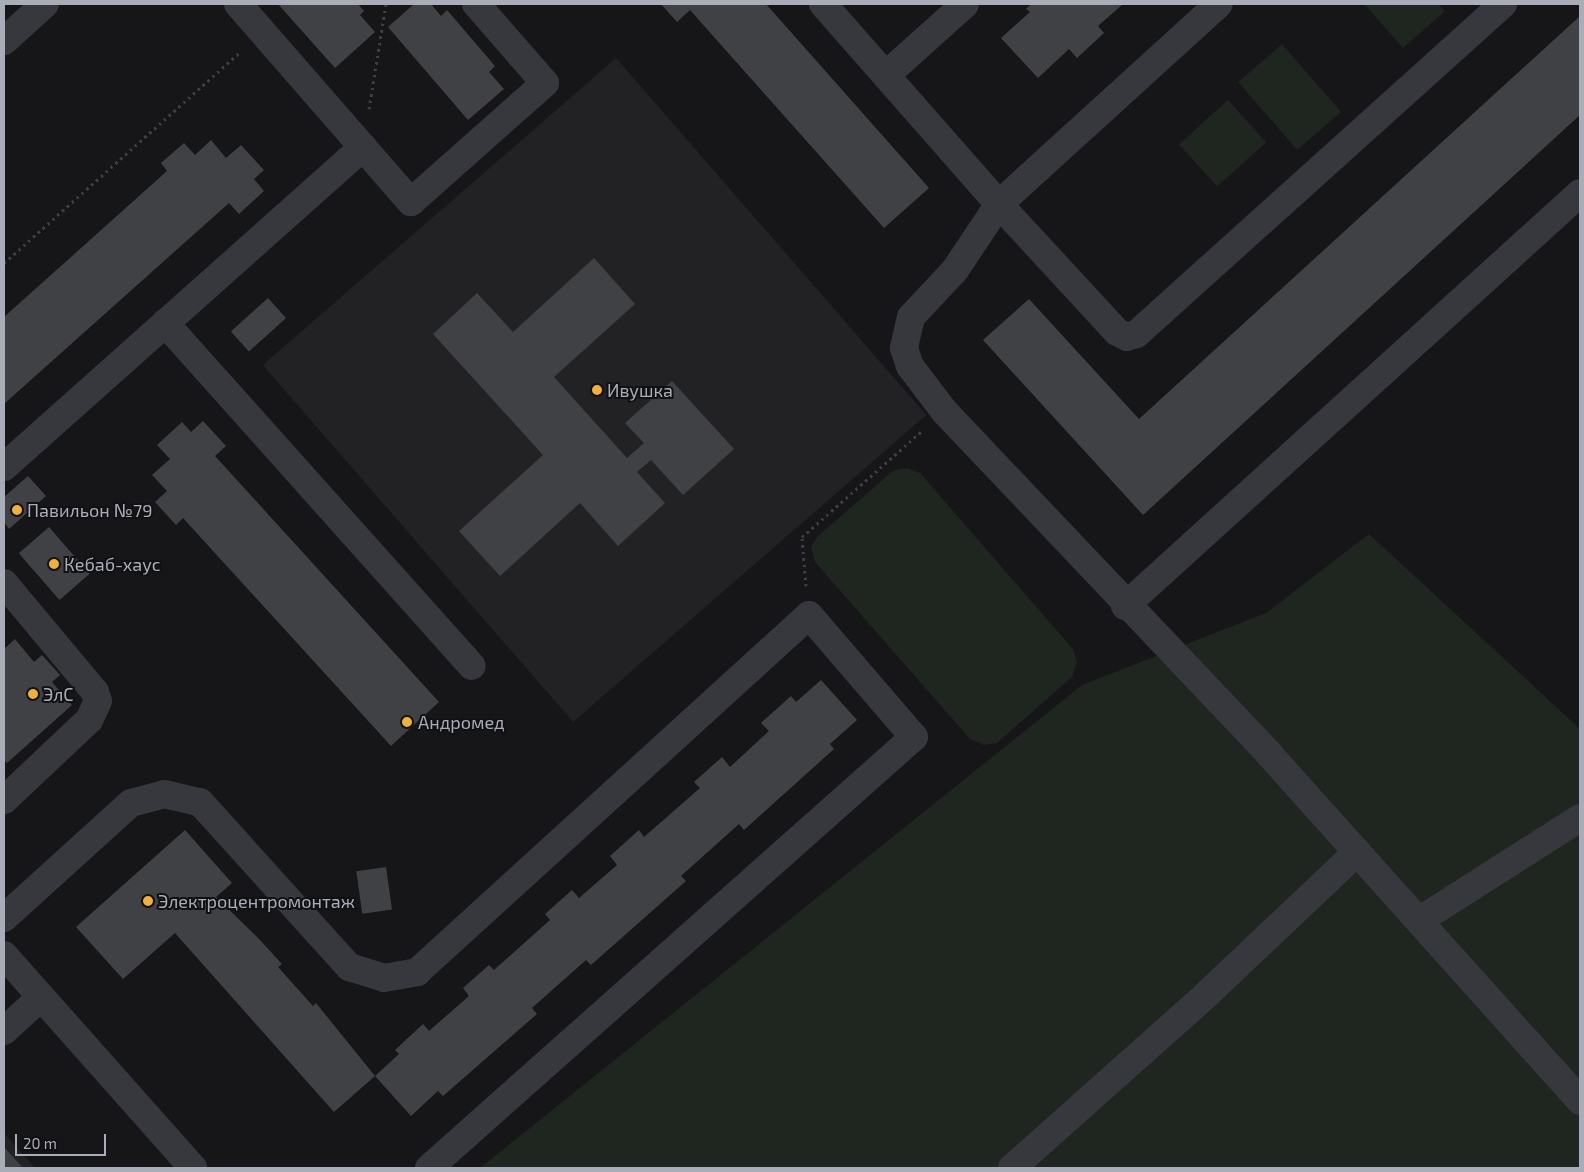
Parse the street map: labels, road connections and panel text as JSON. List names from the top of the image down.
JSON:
{
  "places": [
    "Ивушка",
    "Павильон №79",
    "Кебаб-хаус",
    "ЭлС",
    "Андромед",
    "Электроцентромонтаж"
  ],
  "scale_bar": "20 m"
}
